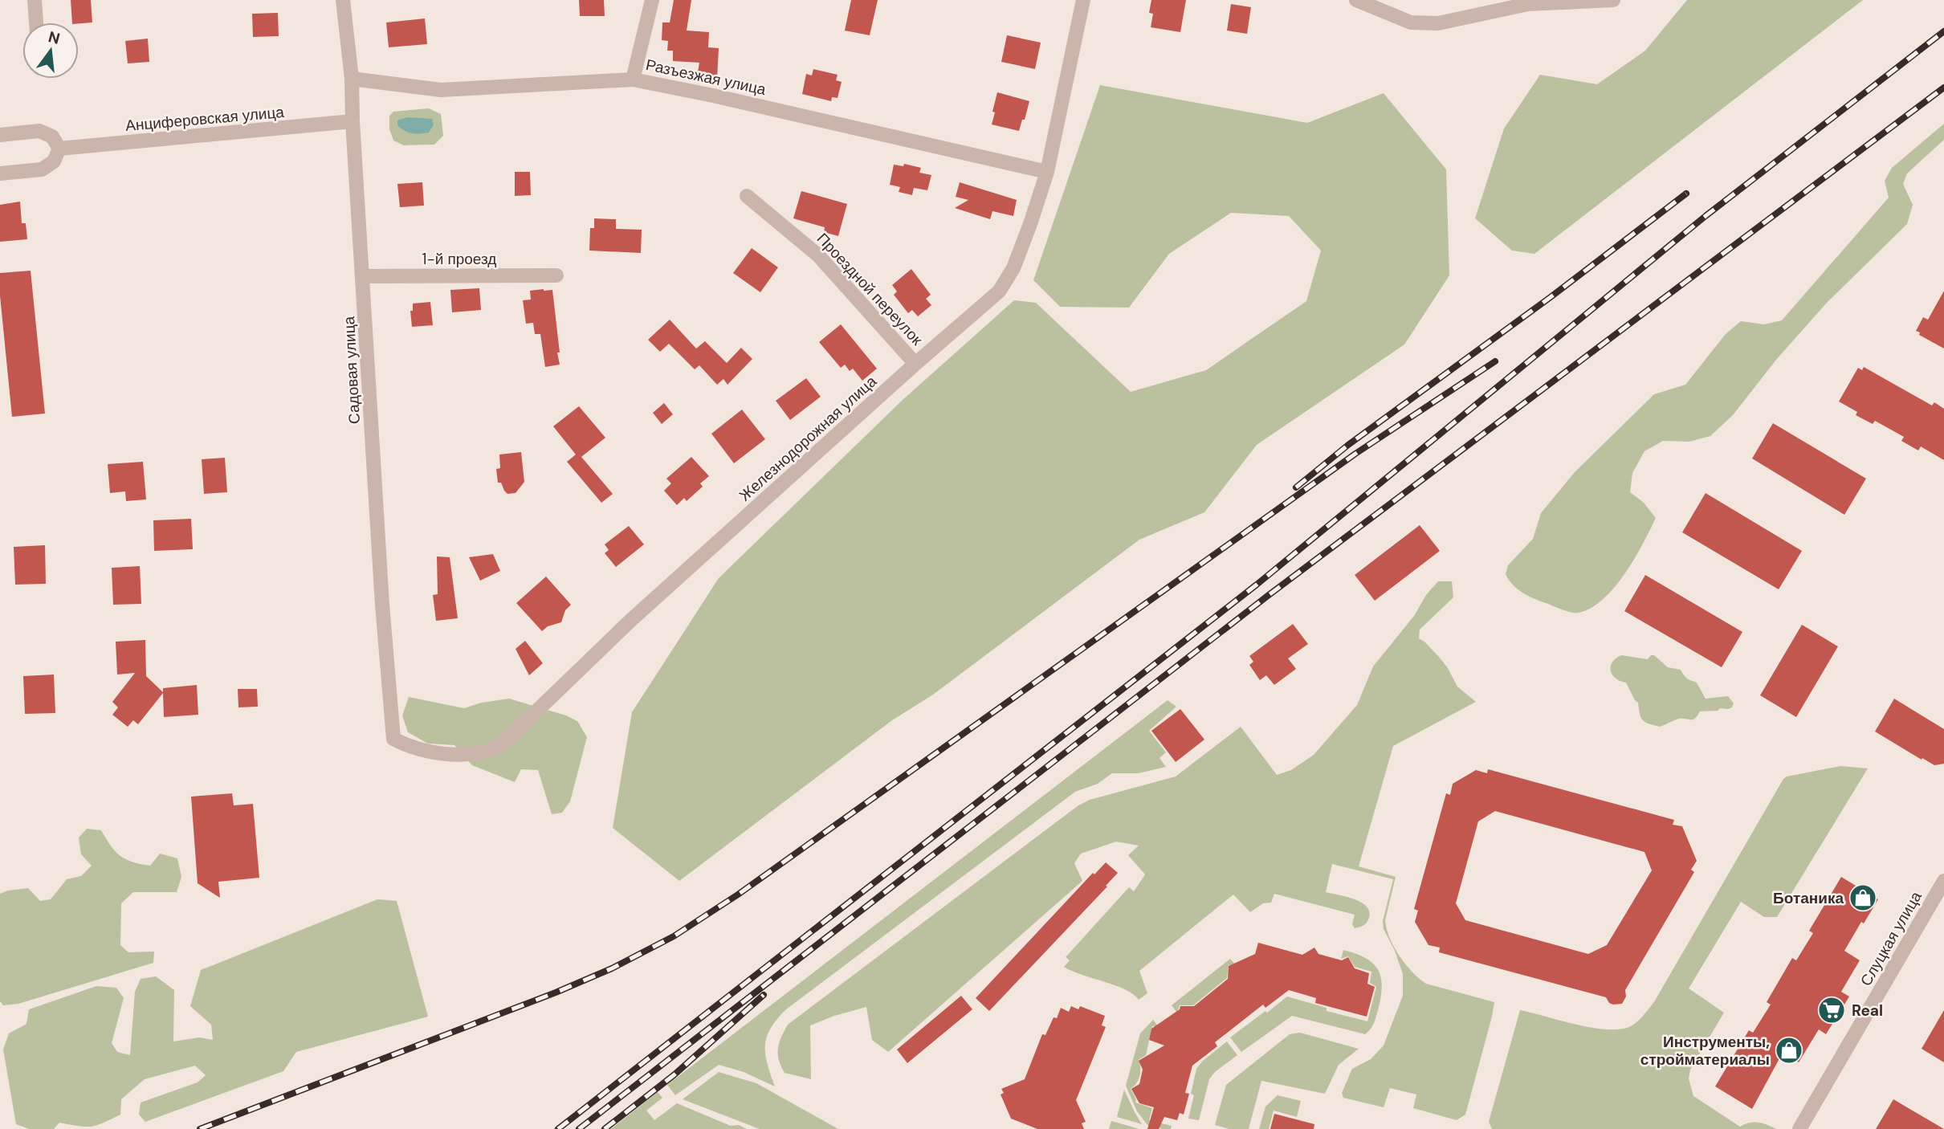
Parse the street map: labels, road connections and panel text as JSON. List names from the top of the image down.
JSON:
{
  "streets": {
    "street": [
      "Разъезжая улица",
      "Анциферовская улица",
      "1-й проезд",
      "Проездной переулок",
      "Садовая улица",
      "Железнодорожная улица",
      "Слуцкая улица"
    ]
  },
  "crossings": [
    ["Разъезжая улица", "Садовая улица"],
    ["Разъезжая улица", "Железнодорожная улица"],
    ["Анциферовская улица", "Садовая улица"],
    ["1-й проезд", "Садовая улица"],
    ["Проездной переулок", "Железнодорожная улица"],
    ["Садовая улица", "Железнодорожная улица"]
  ],
  "places": {
    "shop": ["Ботаника", "Инструменты, стройматериалы"],
    "supermarket": ["Real"]
  },
  "north": "top"
}
